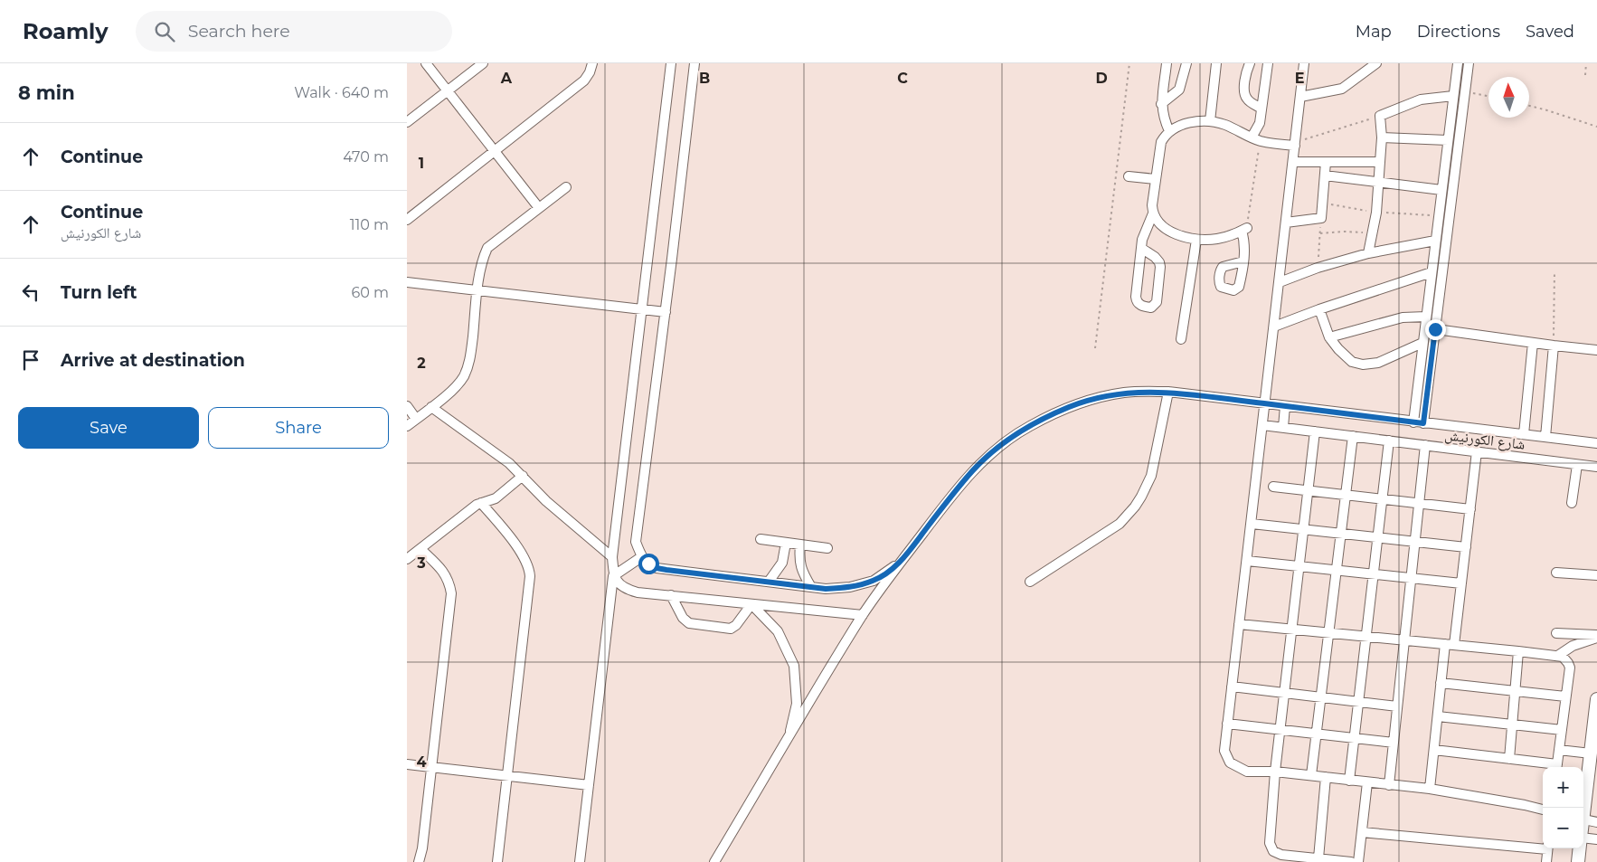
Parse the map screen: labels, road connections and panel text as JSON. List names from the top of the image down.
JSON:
{
  "streets": {
    "street": ["شارع الكورنيش"]
  },
  "north": "top",
  "page": {
    "header": "Roamly",
    "search": "Search here",
    "nav": ["Map", "Directions", "Saved"],
    "heading": ["8 min", "Walk · 640 m"],
    "list": [
      ["Continue", "470 m"],
      ["Continue", "شارع الكورنيش", "110 m"],
      ["Turn left", "60 m"],
      "Arrive at destination"
    ],
    "buttons": ["Save", "Share"],
    "map_buttons": ["+", "−"]
  },
  "grid": {
    "columns": [
      "A",
      "B",
      "C",
      "D",
      "E"
    ],
    "rows": [
      "1",
      "2",
      "3",
      "4"
    ]
  }
}
